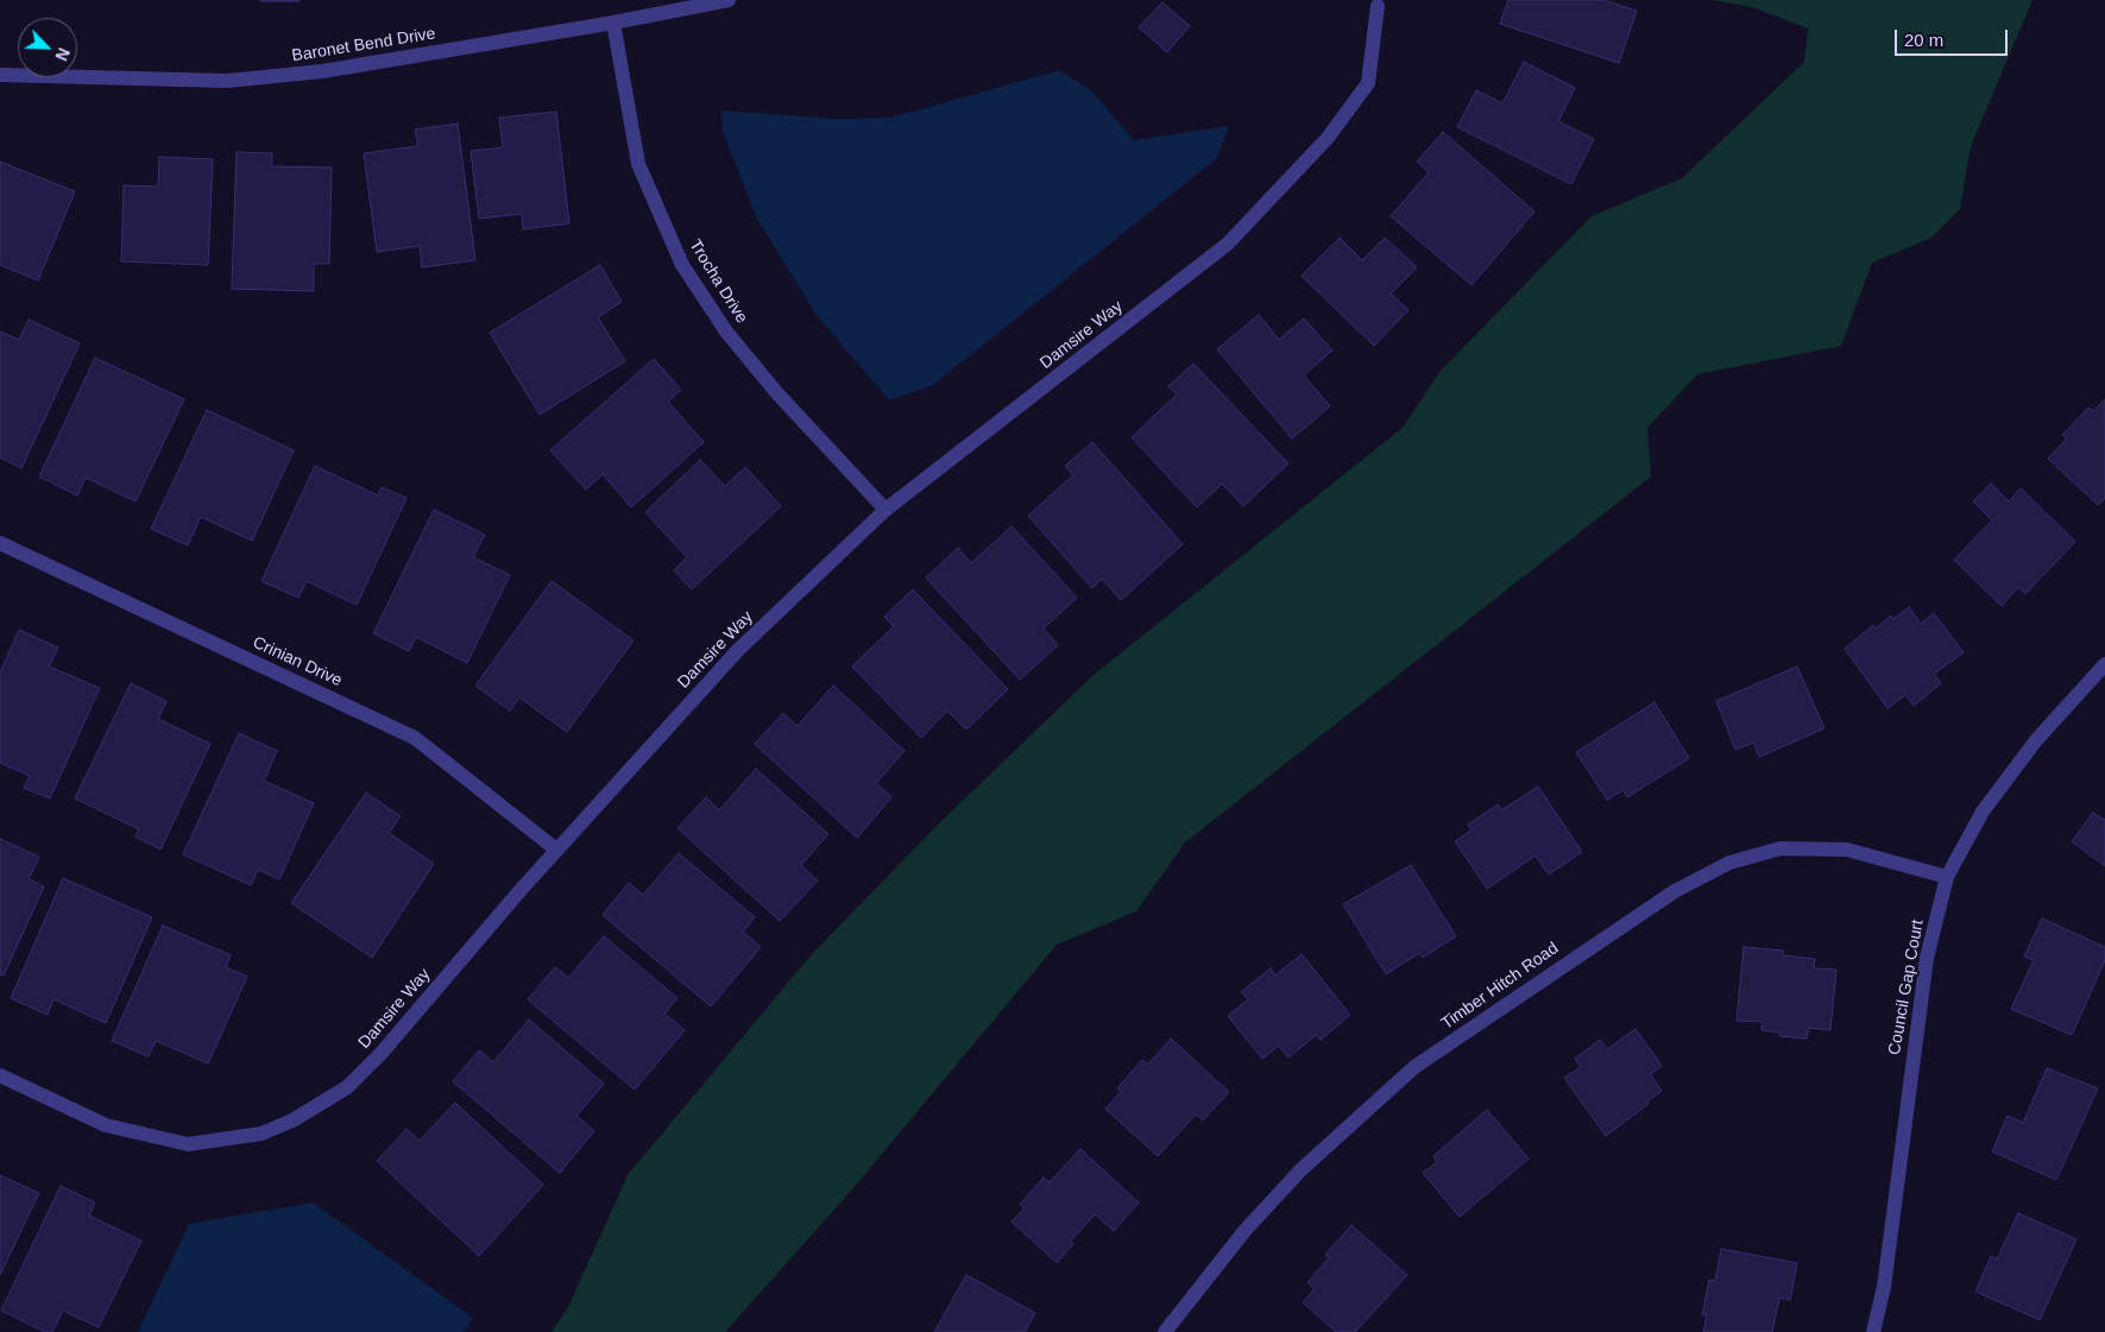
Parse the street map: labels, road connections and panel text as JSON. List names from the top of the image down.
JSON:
{
  "streets": {
    "street": [
      "Baronet Bend Drive",
      "Trocha Drive",
      "Damsire Way",
      "Crinian Drive",
      "Timber Hitch Road",
      "Council Gap Court"
    ]
  },
  "crossings": [
    ["Baronet Bend Drive", "Trocha Drive"],
    ["Trocha Drive", "Damsire Way"],
    ["Damsire Way", "Crinian Drive"],
    ["Timber Hitch Road", "Council Gap Court"]
  ],
  "scale_bar": "20 m",
  "north": "bottom right"
}
